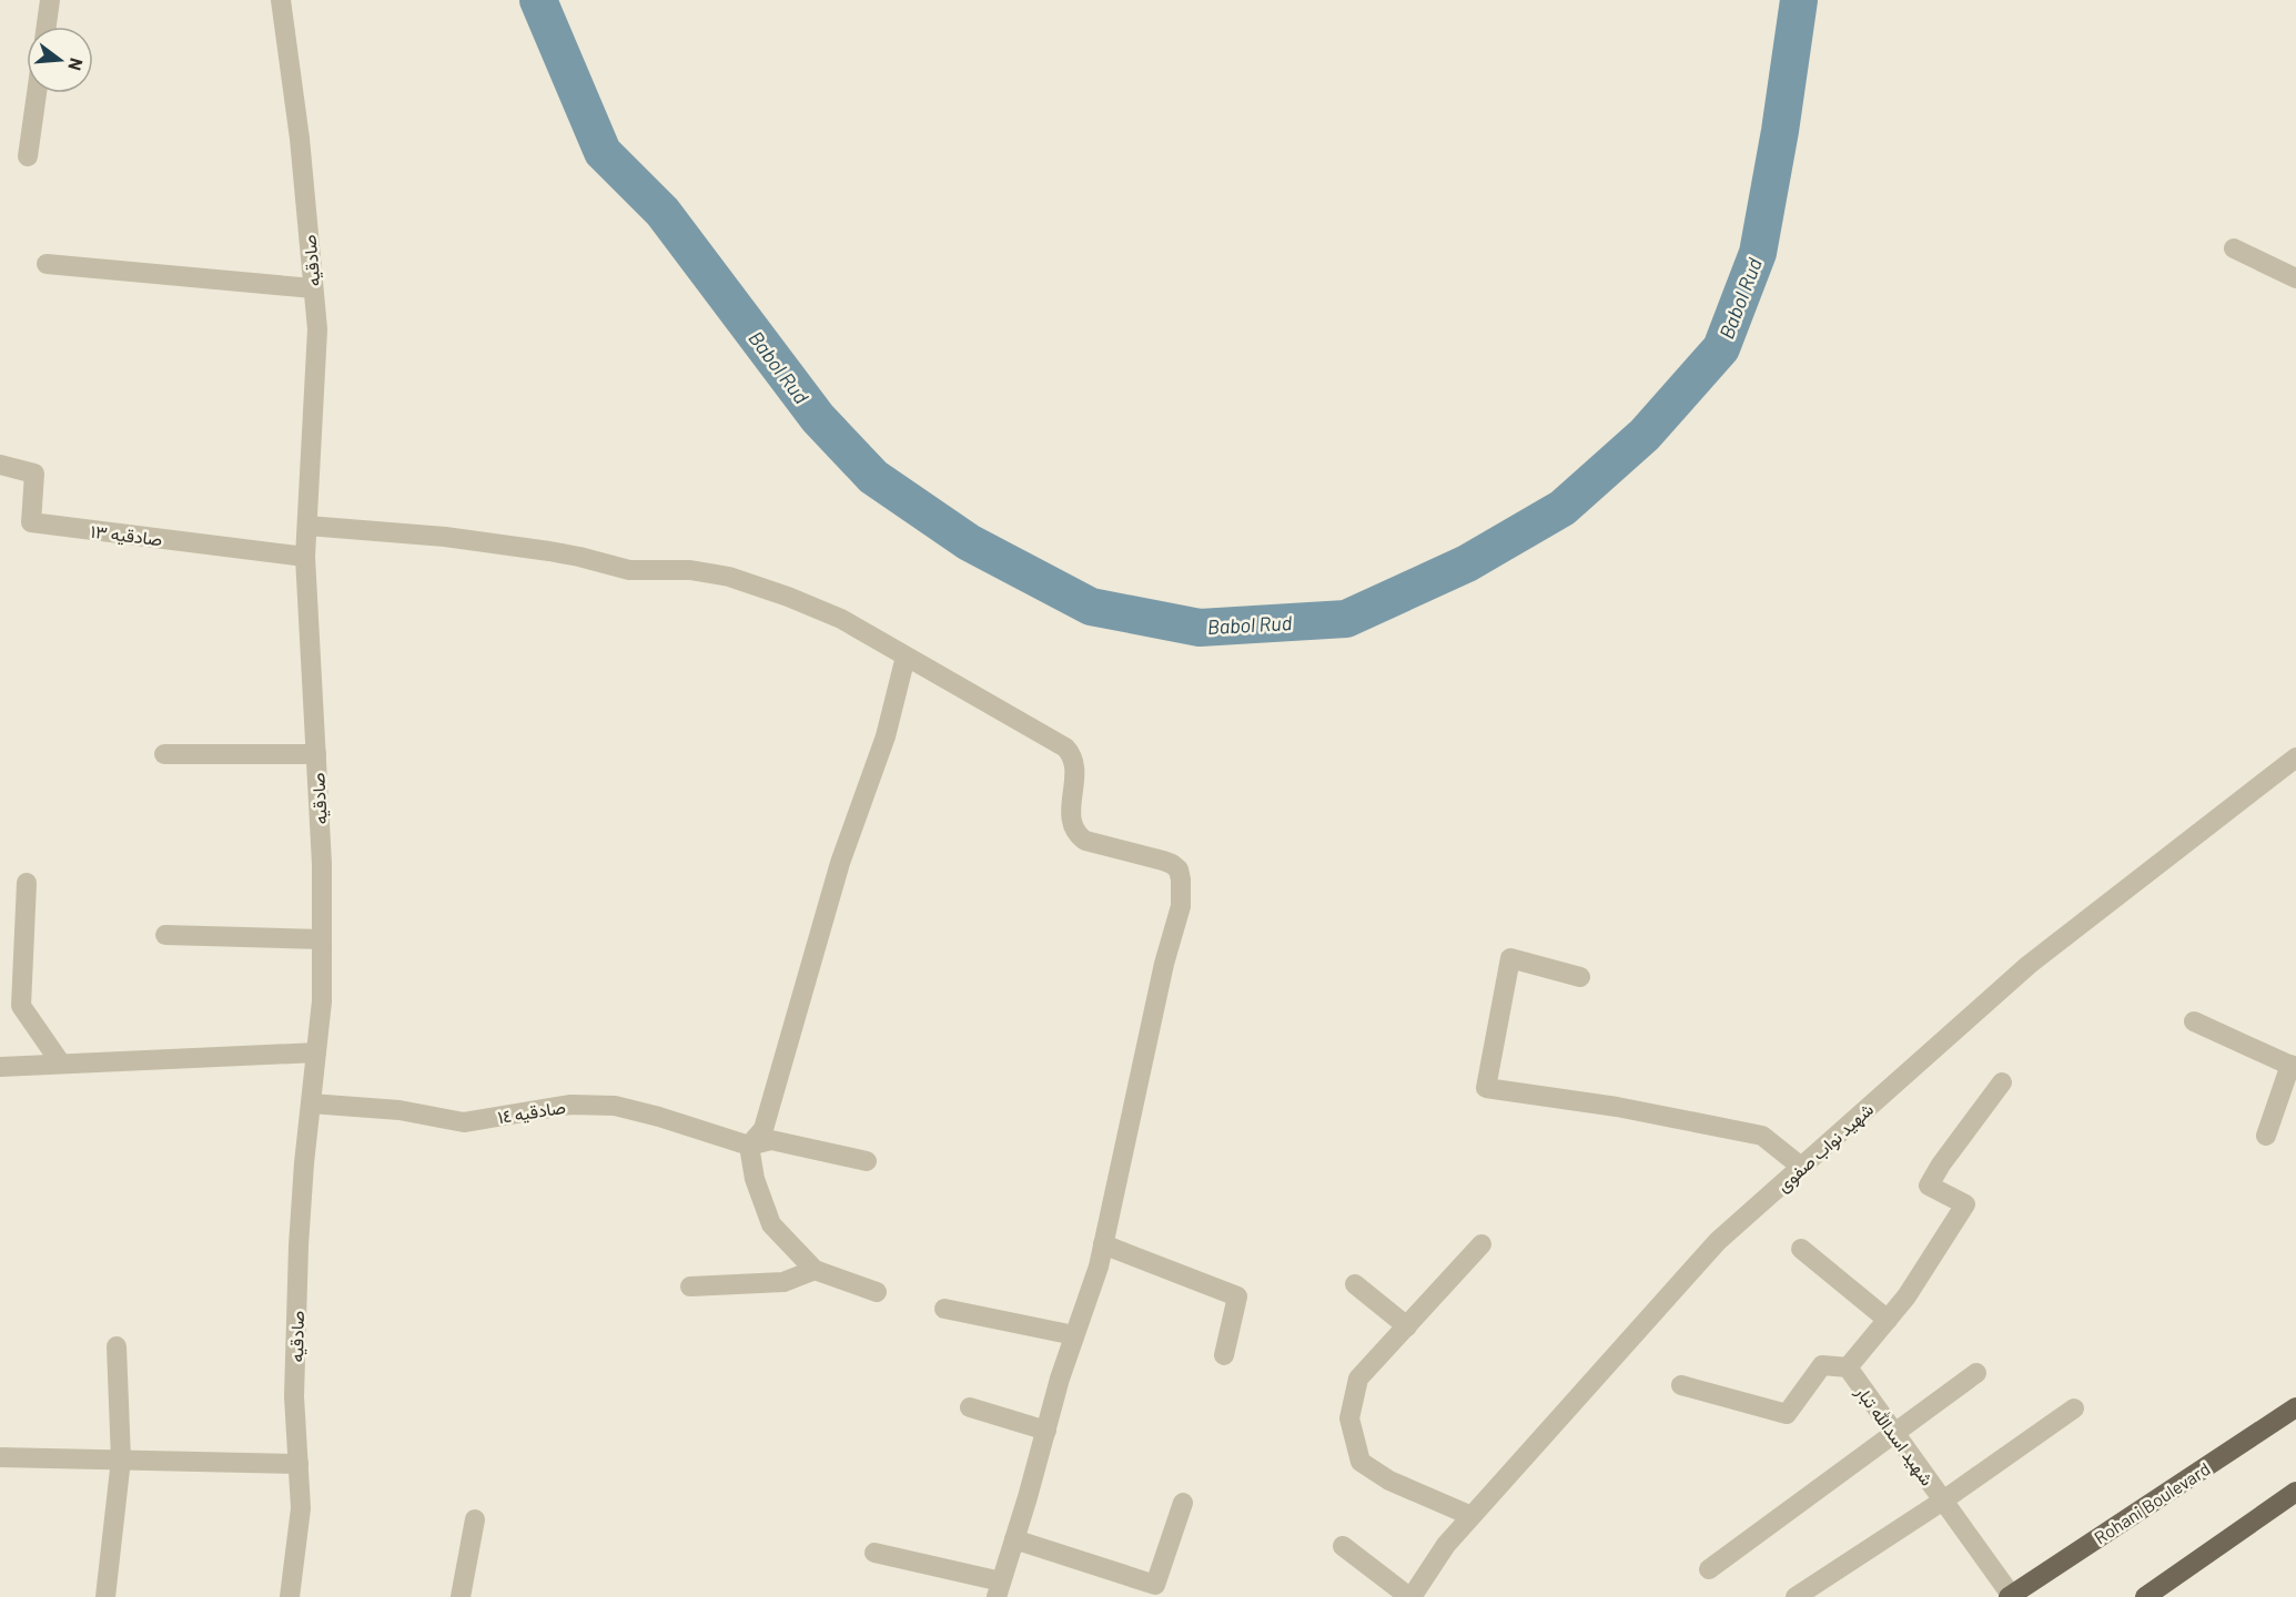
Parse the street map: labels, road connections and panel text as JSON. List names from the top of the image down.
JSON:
{
  "streets": {
    "main road": ["Rohani Boulevard"],
    "street": [
      "صادقیه",
      "صادقیه ۱۳",
      "صادقيه ١٤",
      "شهید نواب صفوی",
      "شهید اسدالله تبار"
    ]
  },
  "crossings": [
    ["صادقیه", "صادقیه ۱۳"],
    ["صادقیه", "صادقيه ١٤"],
    ["شهید اسدالله تبار", "Rohani Boulevard"]
  ],
  "water": ["Babol Rud"],
  "north": "right"
}
